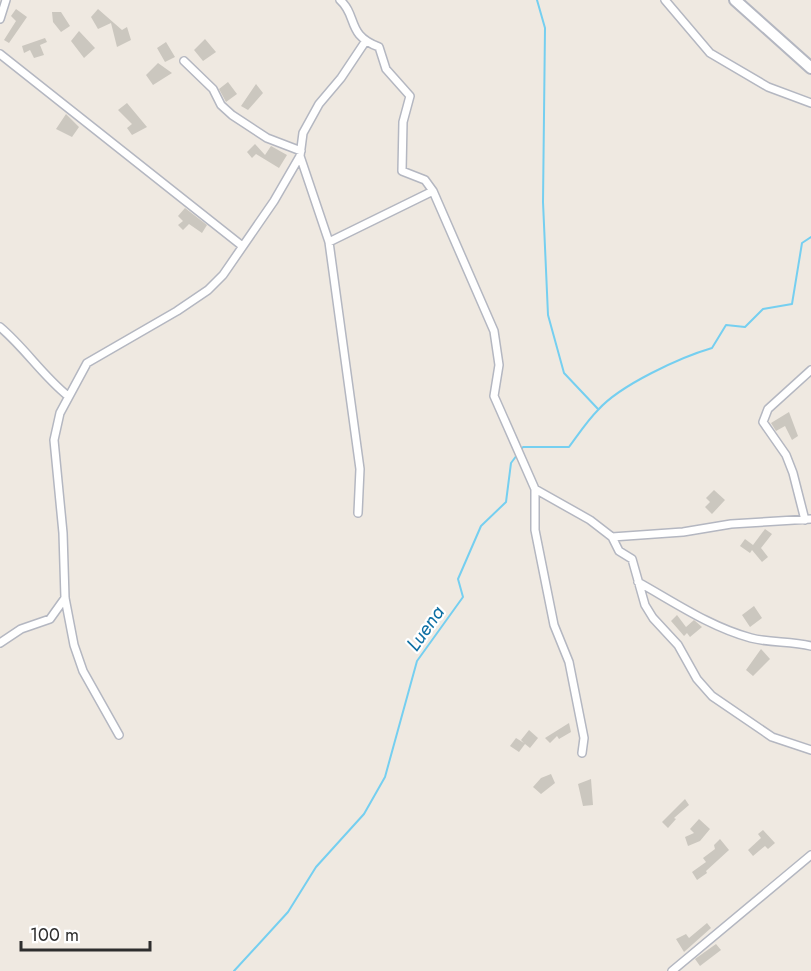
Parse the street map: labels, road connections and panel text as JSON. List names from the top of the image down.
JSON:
{
  "water": ["Luena"],
  "scale_bar": "100 m"
}
